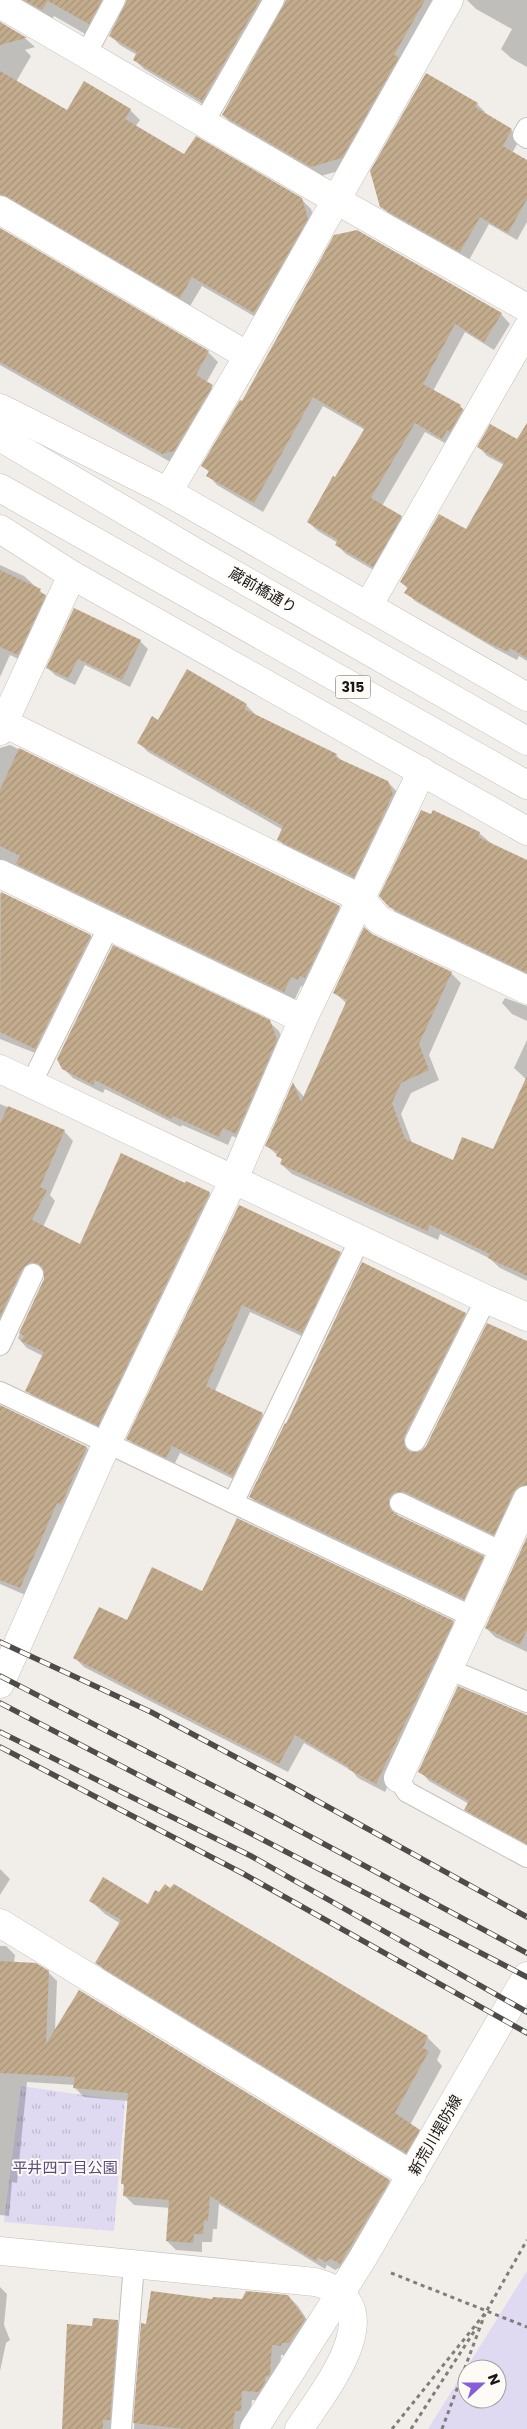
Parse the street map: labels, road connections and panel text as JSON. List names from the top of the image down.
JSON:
{
  "streets": {
    "street": ["蔵前橋通り", "315", "新荒川堤防線"]
  },
  "parks": ["平井四丁目公園"],
  "north": "right"
}
